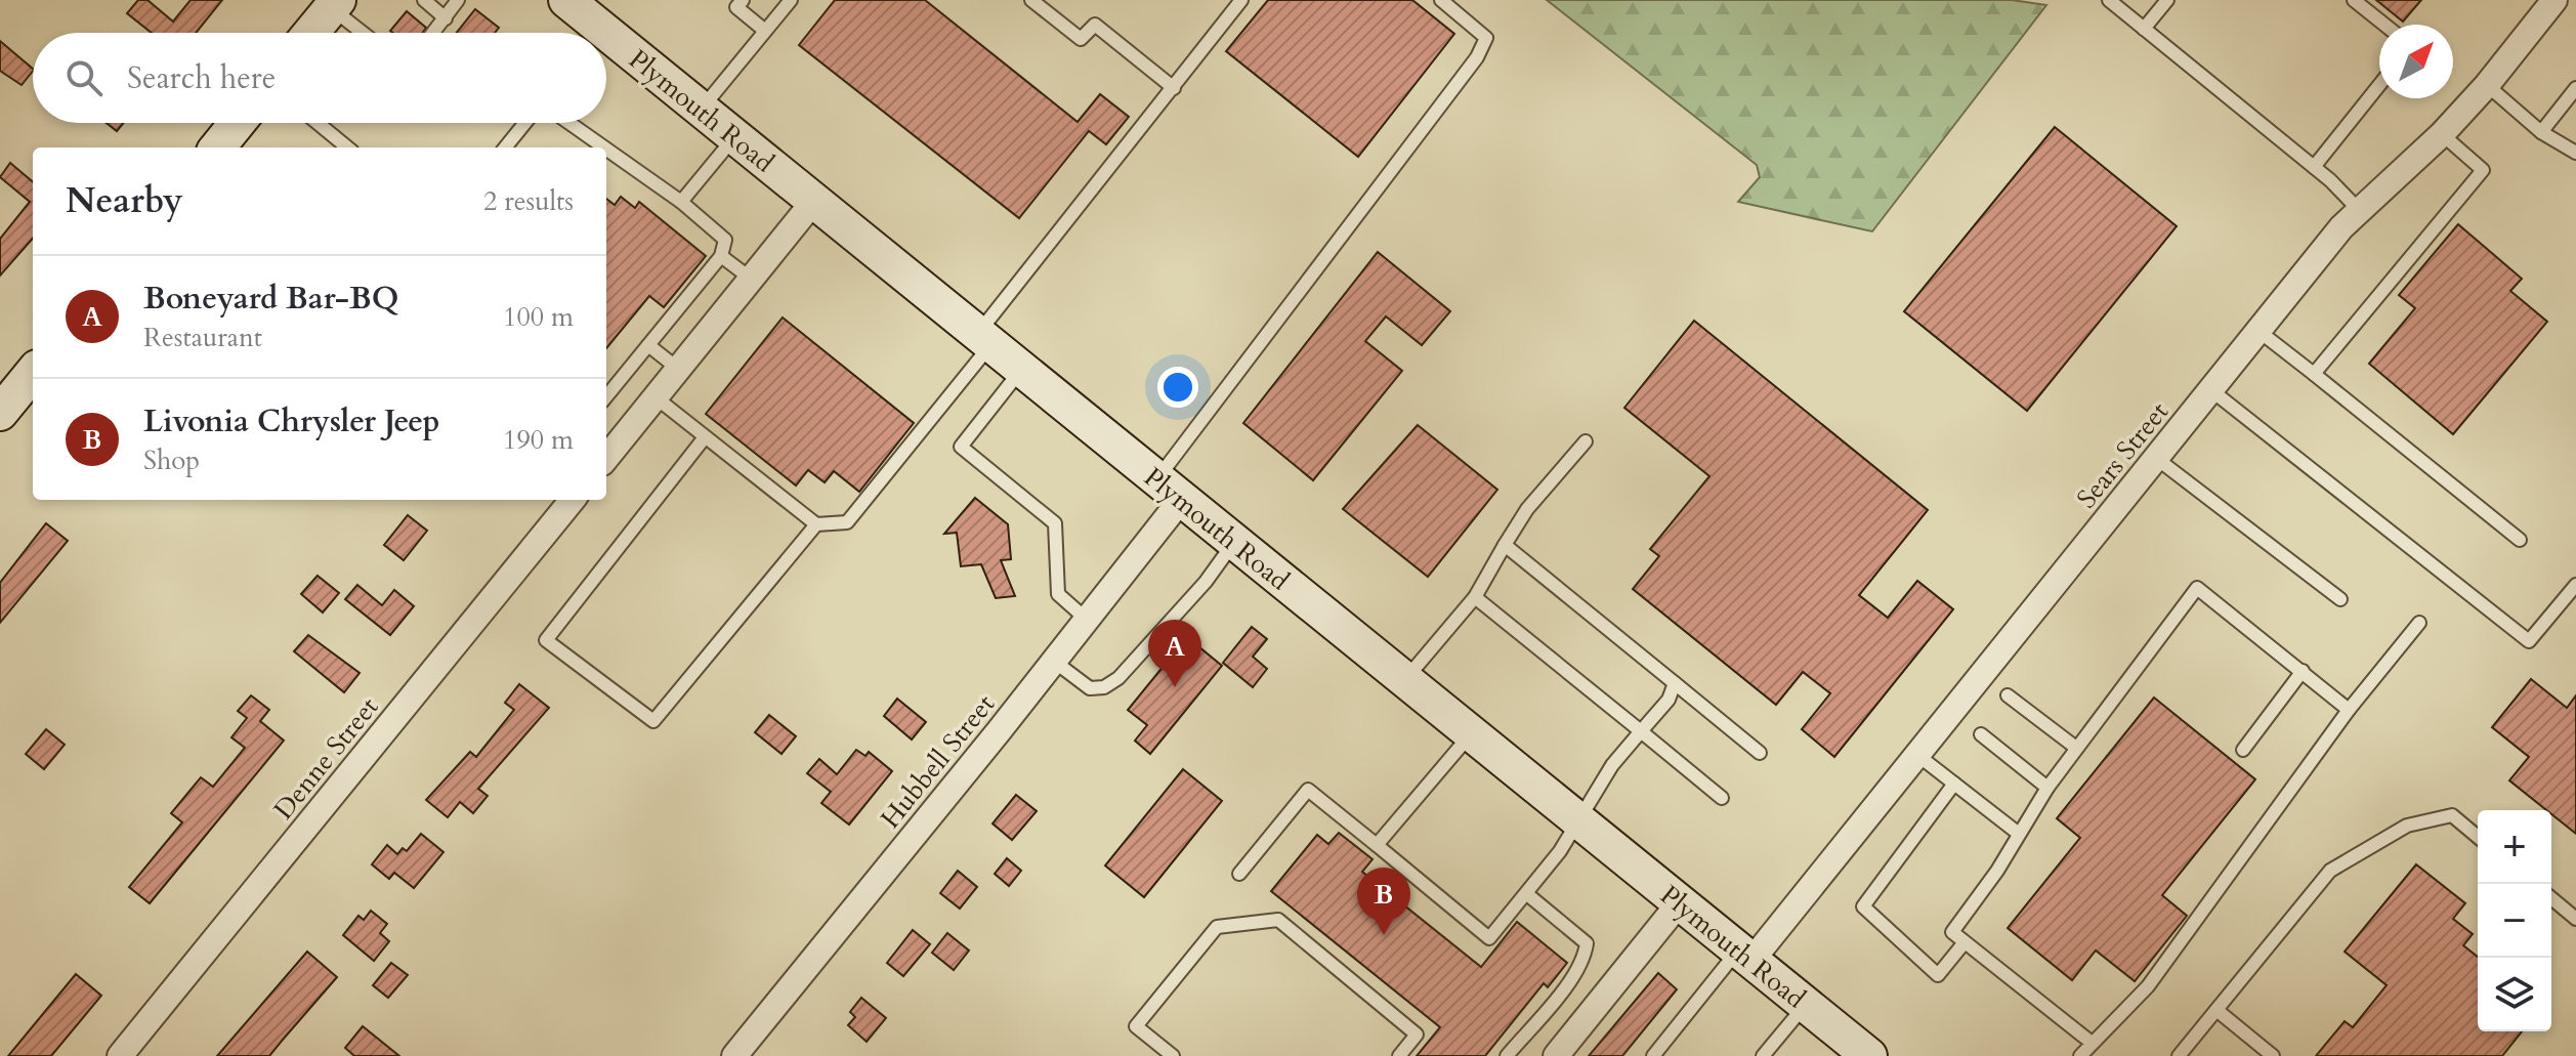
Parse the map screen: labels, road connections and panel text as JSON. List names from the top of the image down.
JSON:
{
  "streets": {
    "main road": ["Plymouth Road"],
    "street": ["Sears Street", "Denne Street", "Hubbell Street"]
  },
  "crossings": [
    ["Plymouth Road", "Sears Street"],
    ["Plymouth Road", "Hubbell Street"]
  ],
  "north": "top right",
  "page": {
    "search": "Search here",
    "heading": ["Nearby", "2 results"],
    "list": [
      {
        "mark": "A",
        "name": "Boneyard Bar-BQ",
        "note": "Restaurant",
        "value": "100 m"
      },
      {
        "mark": "B",
        "name": "Livonia Chrysler Jeep",
        "note": "Shop",
        "value": "190 m"
      }
    ],
    "pins": ["A", "B"],
    "map_buttons": ["+", "−"]
  }
}
